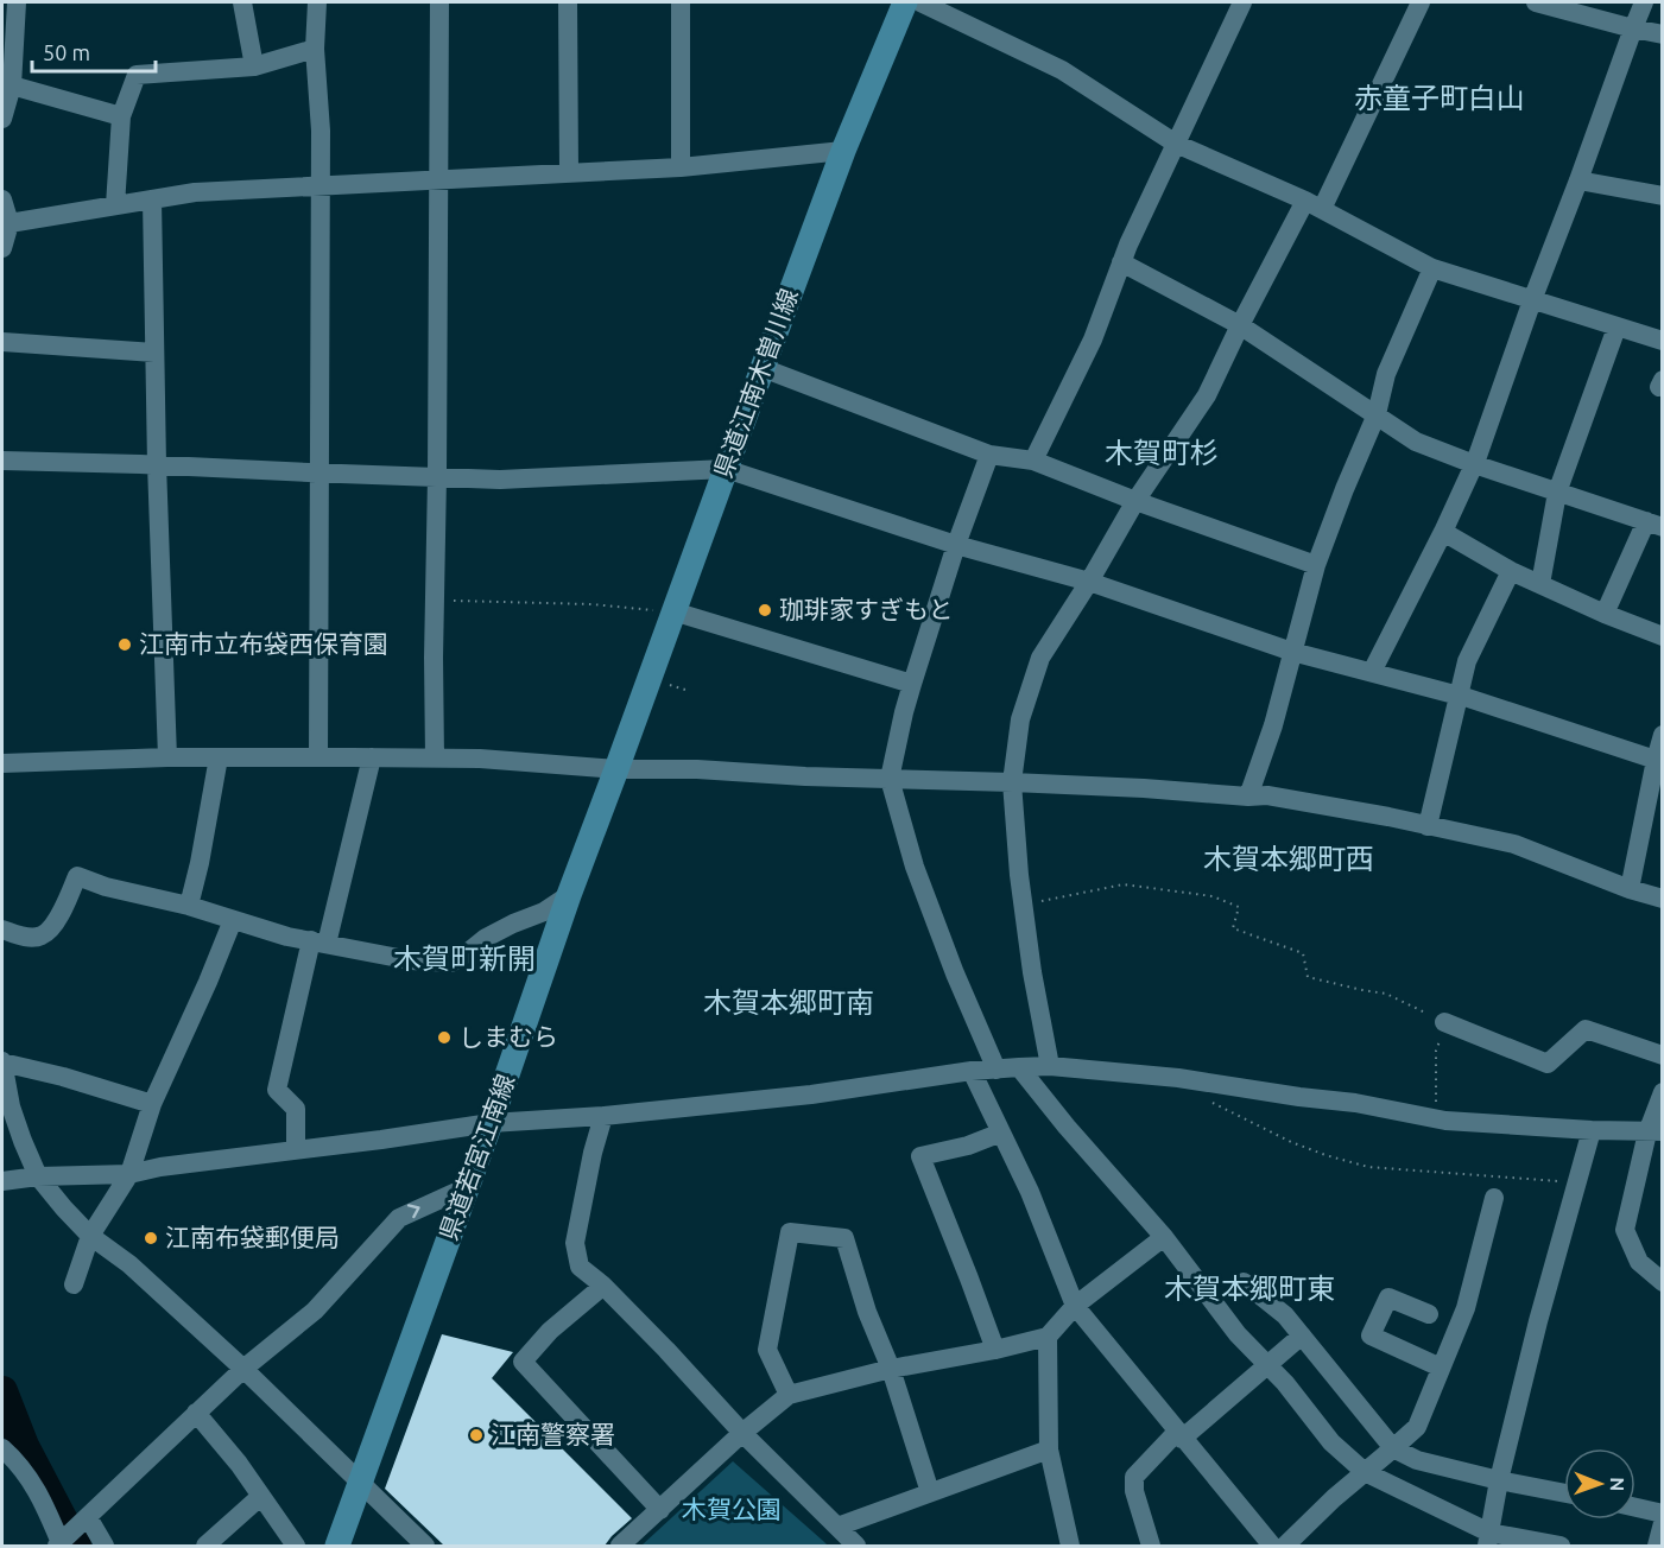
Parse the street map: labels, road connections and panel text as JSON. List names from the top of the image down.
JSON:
{
  "streets": {
    "main road": ["県道江南木曽川線", "県道若宮江南線"]
  },
  "crossings": [
    ["県道江南木曽川線", "県道若宮江南線"]
  ],
  "districts": [
    "赤童子町白山",
    "木賀町杉",
    "木賀本郷町西",
    "木賀町新開",
    "木賀本郷町南",
    "木賀本郷町東"
  ],
  "parks": ["木賀公園"],
  "places": [
    "珈琲家すぎもと",
    "江南市立布袋西保育園",
    "しまむら",
    "江南布袋郵便局",
    "江南警察署"
  ],
  "scale_bar": "50 m",
  "north": "right"
}
